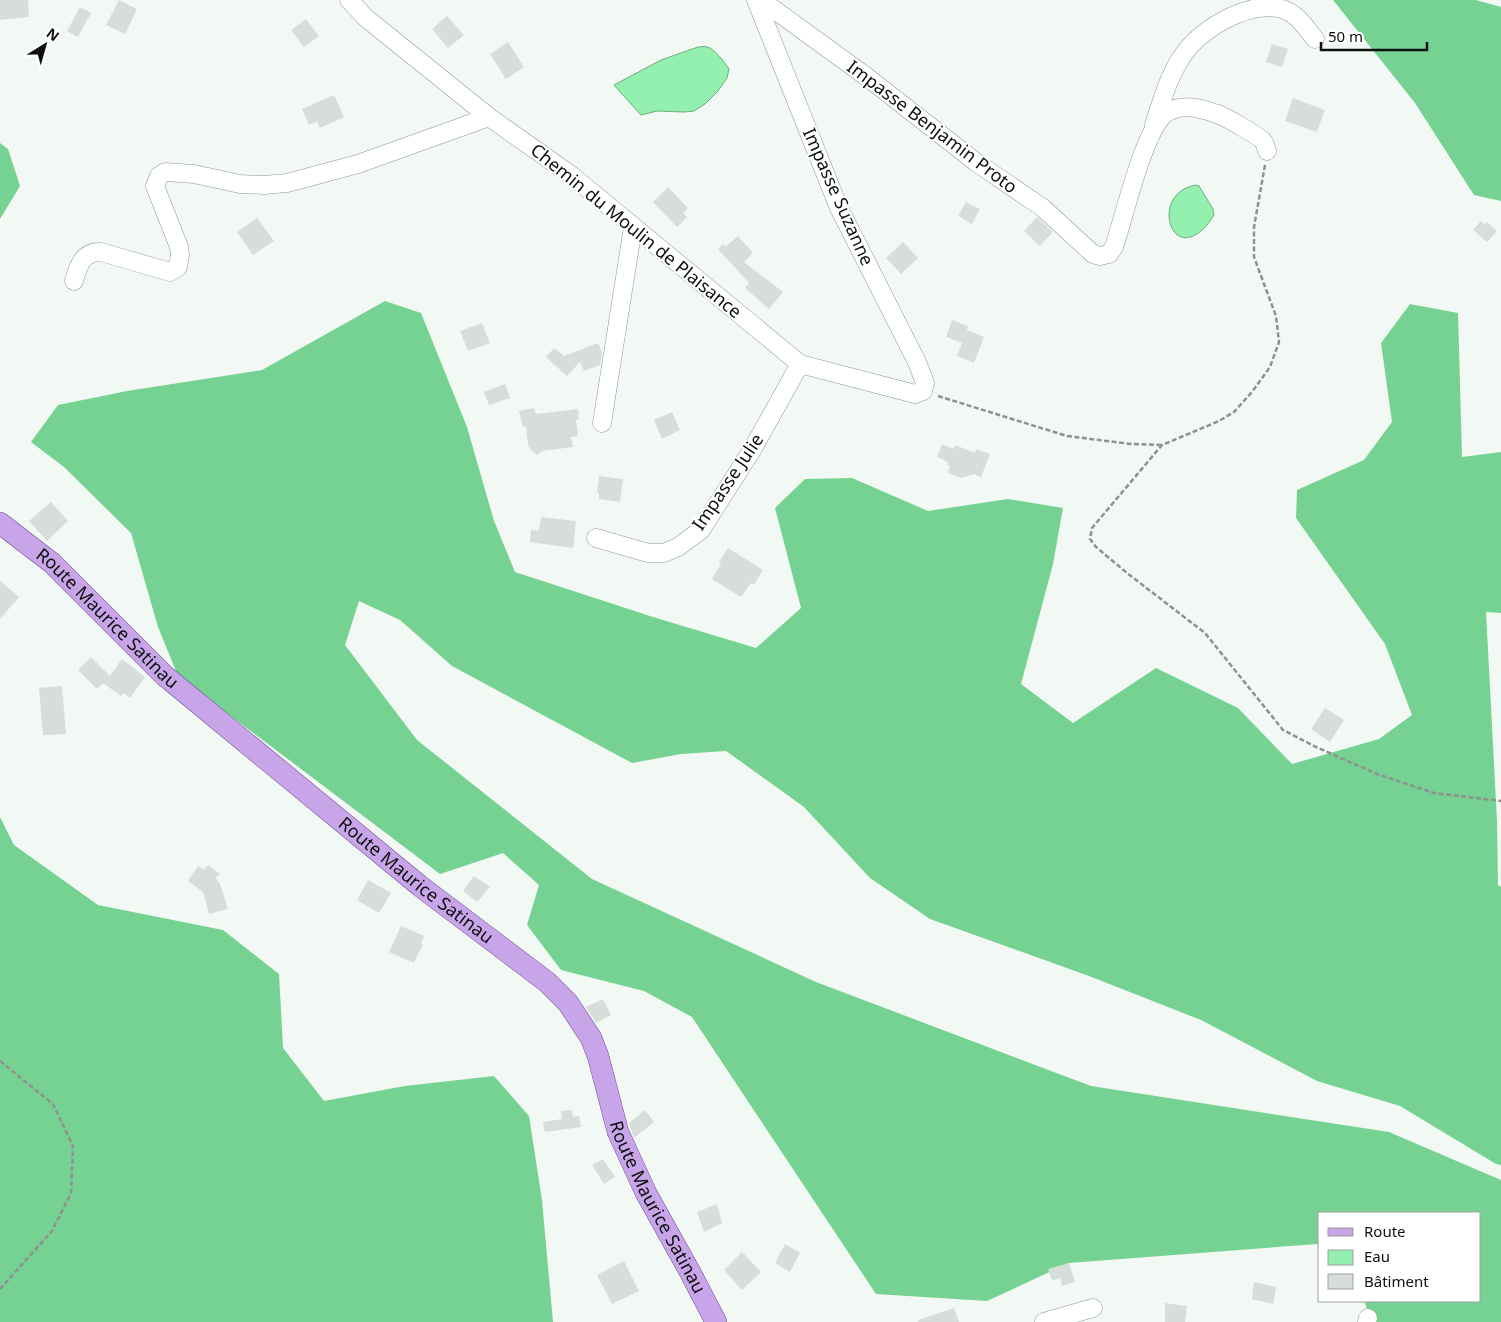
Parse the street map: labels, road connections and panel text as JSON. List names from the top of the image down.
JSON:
{
  "streets": {
    "main road": ["Route Maurice Satinau"],
    "street": [
      "Impasse Benjamin Proto",
      "Impasse Suzanne",
      "Chemin du Moulin de Plaisance",
      "Impasse Julie"
    ]
  },
  "crossings": [
    ["Impasse Suzanne", "Chemin du Moulin de Plaisance"],
    ["Chemin du Moulin de Plaisance", "Impasse Julie"]
  ],
  "legend": ["Route", "Eau", "Bâtiment"],
  "scale_bar": "50 m",
  "north": "top right"
}
